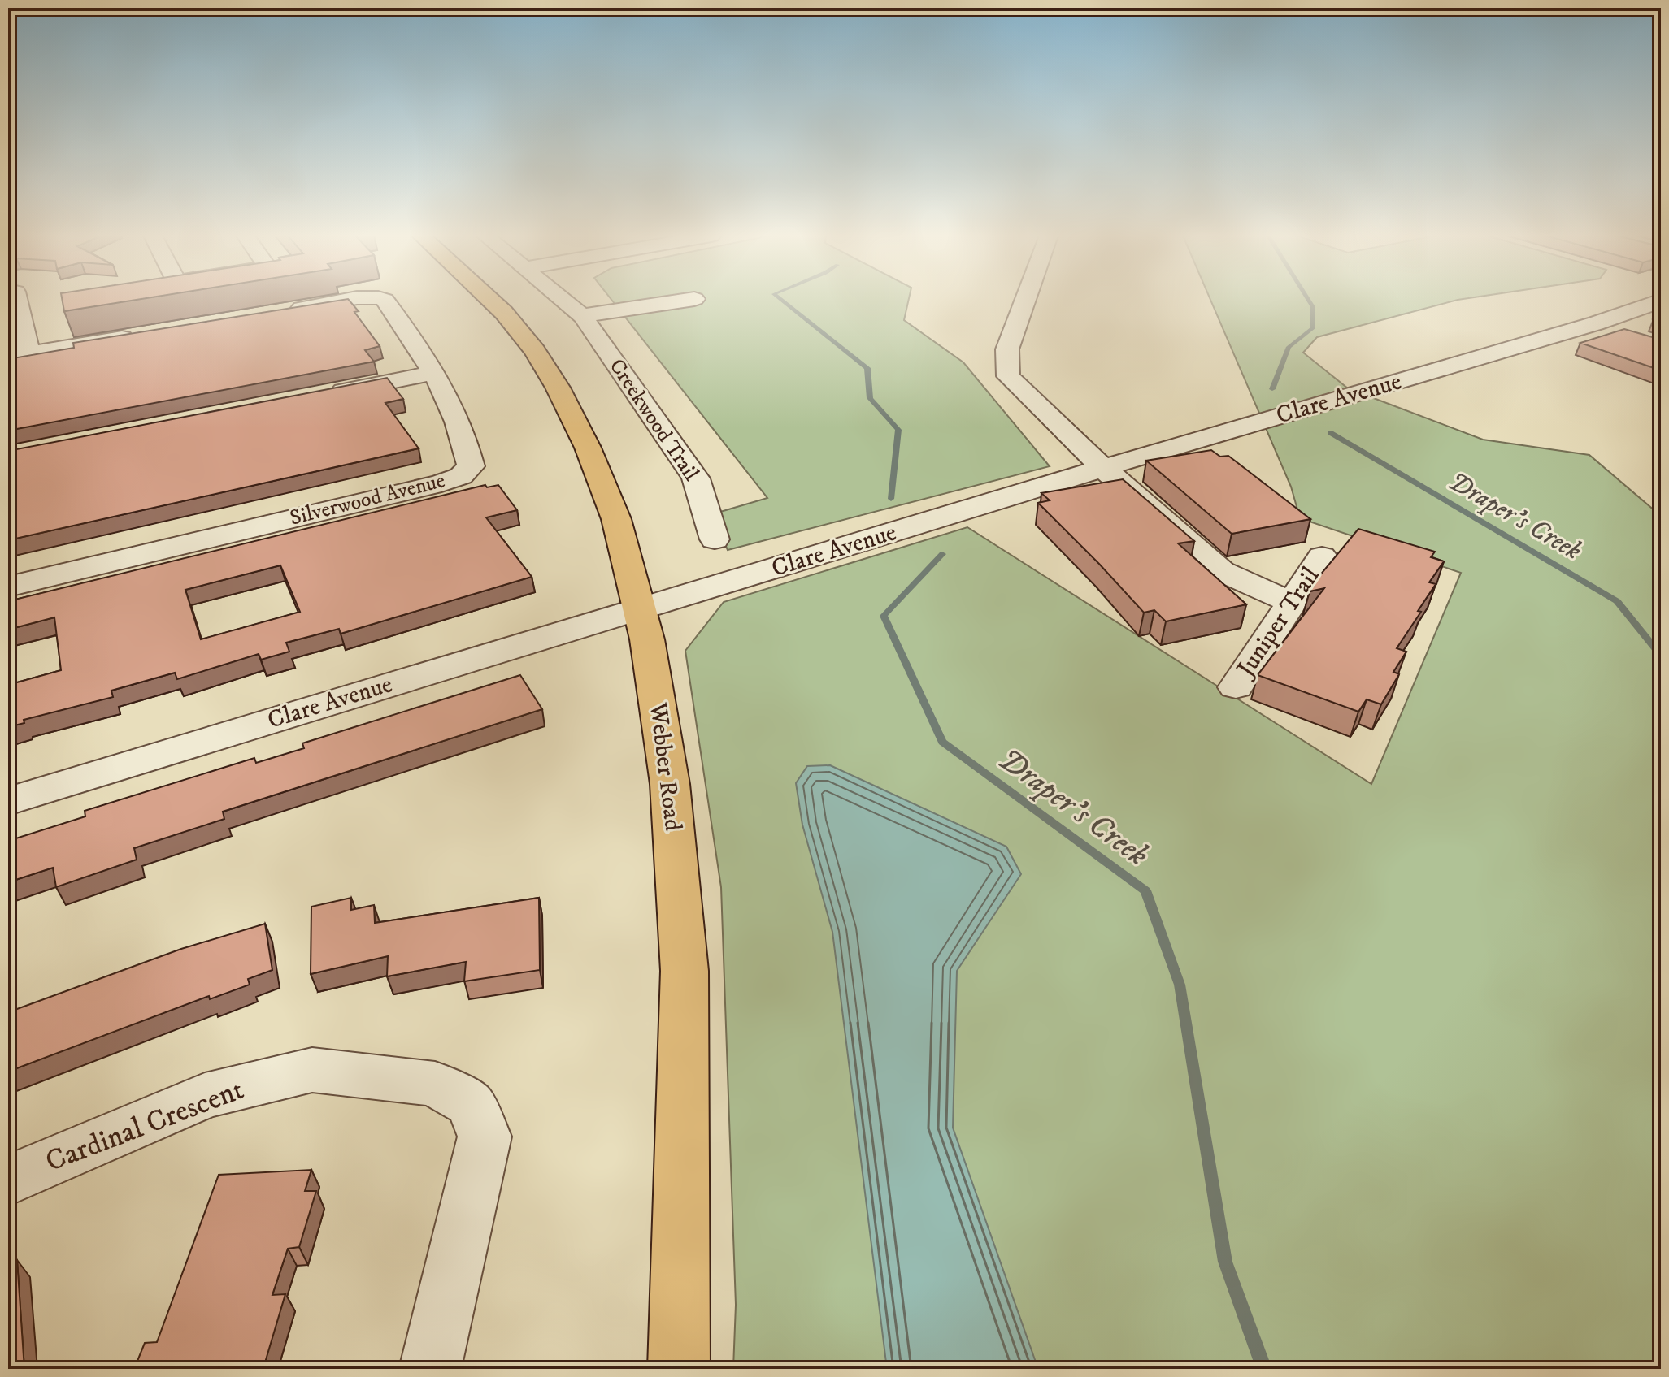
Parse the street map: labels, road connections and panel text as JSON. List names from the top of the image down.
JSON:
{
  "streets": {
    "main road": ["Webber Road"],
    "street": [
      "Clare Avenue",
      "Creekwood Trail",
      "Silverwood Avenue",
      "Juniper Trail",
      "Cardinal Crescent"
    ]
  },
  "crossings": [
    ["Clare Avenue", "Webber Road"]
  ],
  "water": ["Draper's Creek"]
}
